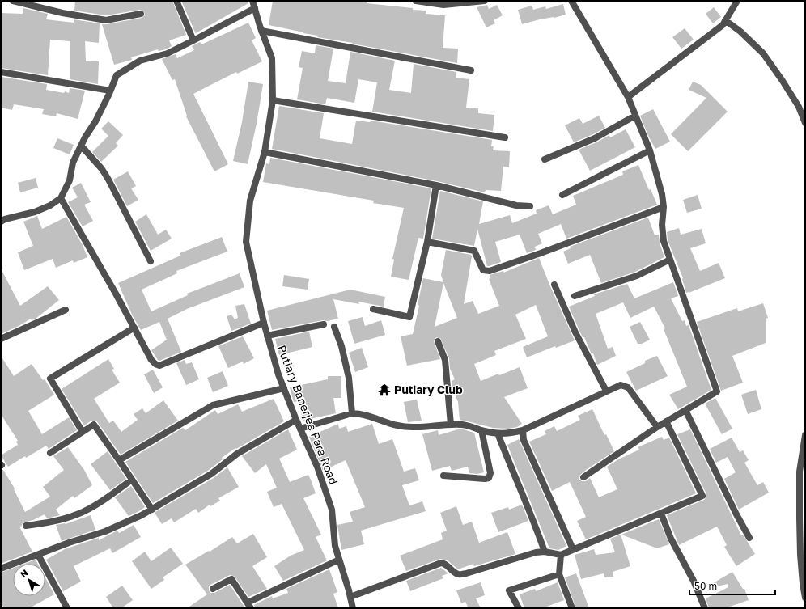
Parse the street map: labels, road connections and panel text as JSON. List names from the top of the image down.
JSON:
{
  "streets": {
    "street": ["Putiary Banerjee Para Road"]
  },
  "places": {
    "temple": ["Putiary Club"]
  },
  "scale_bar": "50 m",
  "north": "top left"
}
